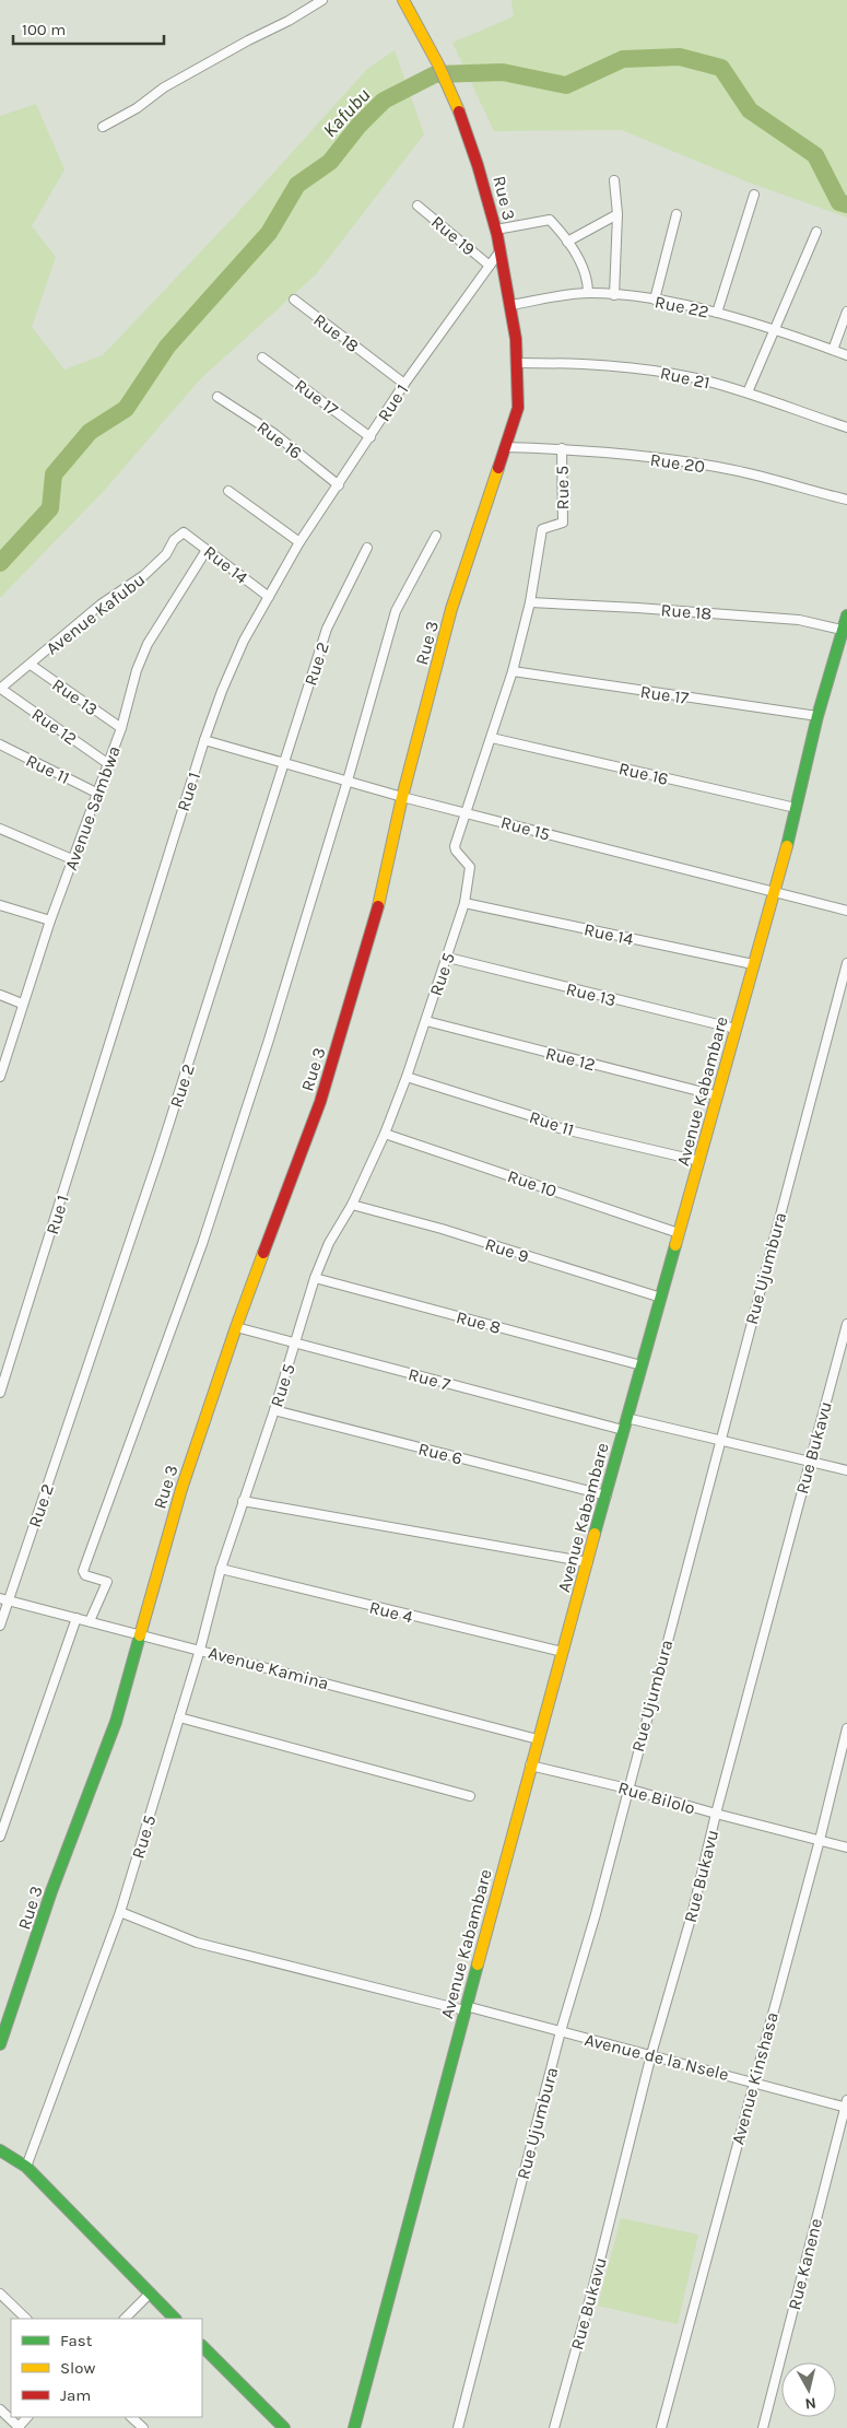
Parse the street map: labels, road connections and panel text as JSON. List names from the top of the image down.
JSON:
{
  "streets": {
    "street": [
      "Rue 3",
      "Rue 19",
      "Rue 22",
      "Rue 18",
      "Rue 21",
      "Rue 17",
      "Rue 1",
      "Rue 16",
      "Rue 20",
      "Rue 5",
      "Rue 14",
      "Avenue Kafubu",
      "Rue 2",
      "Rue 13",
      "Rue 12",
      "Rue 11",
      "Avenue Sambwa",
      "Rue 15",
      "Avenue Kabambare",
      "Rue 10",
      "Rue 9",
      "Rue Ujumbura",
      "Rue 8",
      "Rue 7",
      "Rue Bukavu",
      "Rue 6",
      "Rue 4",
      "Avenue Kamina",
      "Rue Bilolo",
      "Avenue de la Nsele",
      "Avenue Kinshasa",
      "Rue Kanene"
    ]
  },
  "crossings": [
    ["Rue 3", "Rue 22"],
    ["Rue 3", "Rue 21"],
    ["Rue 3", "Rue 1"],
    ["Rue 3", "Rue 20"],
    ["Rue 3", "Rue 15"],
    ["Rue 3", "Rue 7"],
    ["Rue 3", "Avenue Kamina"],
    ["Rue 19", "Rue 1"],
    ["Rue 18", "Rue 1"],
    ["Rue 18", "Rue 5"],
    ["Rue 18", "Avenue Kabambare"],
    ["Rue 17", "Rue 1"],
    ["Rue 17", "Rue 5"],
    ["Rue 17", "Avenue Kabambare"],
    ["Rue 1", "Rue 16"],
    ["Rue 1", "Rue 14"],
    ["Rue 1", "Rue 15"],
    ["Rue 16", "Rue 5"],
    ["Rue 16", "Avenue Kabambare"],
    ["Rue 20", "Rue 5"],
    ["Rue 5", "Rue 14"],
    ["Rue 5", "Rue 13"],
    ["Rue 5", "Rue 12"],
    ["Rue 5", "Rue 11"],
    ["Rue 5", "Rue 15"],
    ["Rue 5", "Rue 10"],
    ["Rue 5", "Rue 9"],
    ["Rue 5", "Rue 8"],
    ["Rue 5", "Rue 7"],
    ["Rue 5", "Rue 6"],
    ["Rue 5", "Rue 4"],
    ["Rue 5", "Avenue Kamina"],
    ["Rue 5", "Avenue de la Nsele"],
    ["Rue 14", "Avenue Kafubu"],
    ["Rue 14", "Avenue Sambwa"],
    ["Rue 14", "Avenue Kabambare"],
    ["Avenue Kafubu", "Rue 13"],
    ["Avenue Kafubu", "Rue 12"],
    ["Rue 2", "Rue 15"],
    ["Rue 2", "Avenue Kamina"],
    ["Rue 13", "Avenue Sambwa"],
    ["Rue 13", "Avenue Kabambare"],
    ["Rue 12", "Avenue Sambwa"],
    ["Rue 12", "Avenue Kabambare"],
    ["Rue 11", "Avenue Sambwa"],
    ["Rue 11", "Avenue Kabambare"],
    ["Rue 15", "Avenue Kabambare"],
    ["Avenue Kabambare", "Rue 10"],
    ["Avenue Kabambare", "Rue 9"],
    ["Avenue Kabambare", "Rue 8"],
    ["Avenue Kabambare", "Rue 7"],
    ["Avenue Kabambare", "Rue 6"],
    ["Avenue Kabambare", "Rue 4"],
    ["Avenue Kabambare", "Avenue Kamina"],
    ["Avenue Kabambare", "Rue Bilolo"],
    ["Avenue Kabambare", "Avenue de la Nsele"],
    ["Rue Ujumbura", "Rue Bilolo"],
    ["Rue Ujumbura", "Avenue de la Nsele"],
    ["Rue Bukavu", "Rue Bilolo"],
    ["Rue Bukavu", "Avenue de la Nsele"],
    ["Rue Bilolo", "Avenue Kinshasa"],
    ["Avenue de la Nsele", "Avenue Kinshasa"],
    ["Avenue de la Nsele", "Rue Kanene"]
  ],
  "water": ["Kafubu"],
  "legend": ["Fast", "Slow", "Jam"],
  "scale_bar": "100 m",
  "north": "bottom"
}
